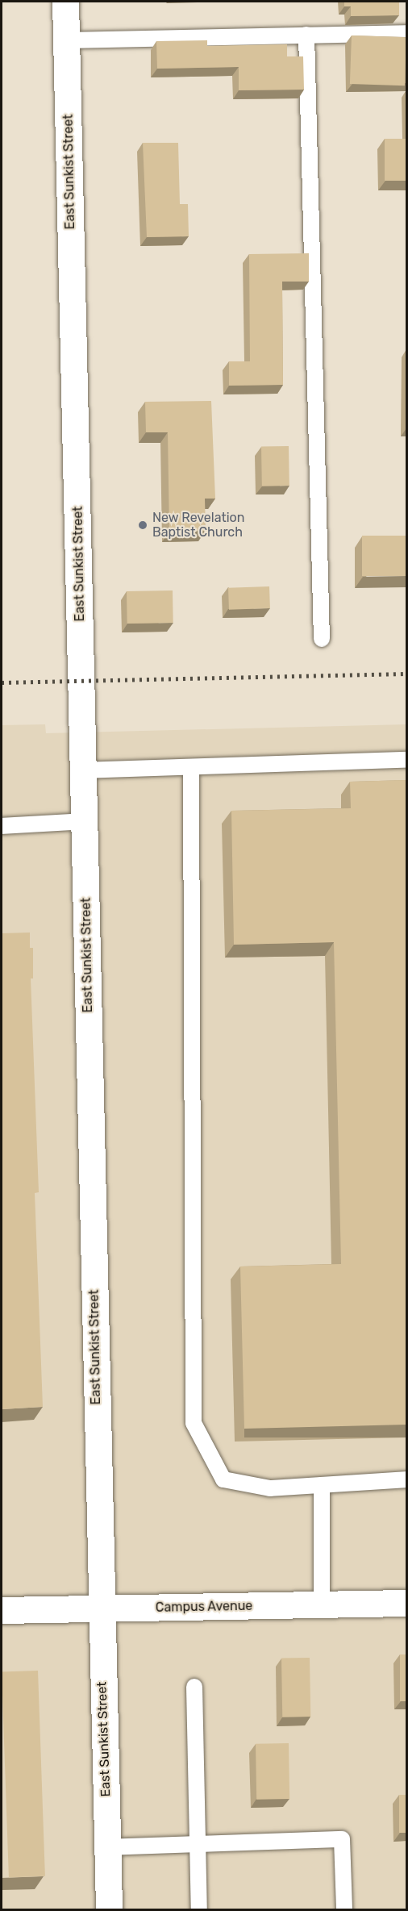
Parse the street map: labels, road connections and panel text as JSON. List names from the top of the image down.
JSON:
{
  "streets": {
    "street": ["East Sunkist Street", "Campus Avenue"]
  },
  "crossings": [
    ["East Sunkist Street", "Campus Avenue"]
  ],
  "places": ["New Revelation Baptist Church"]
}
